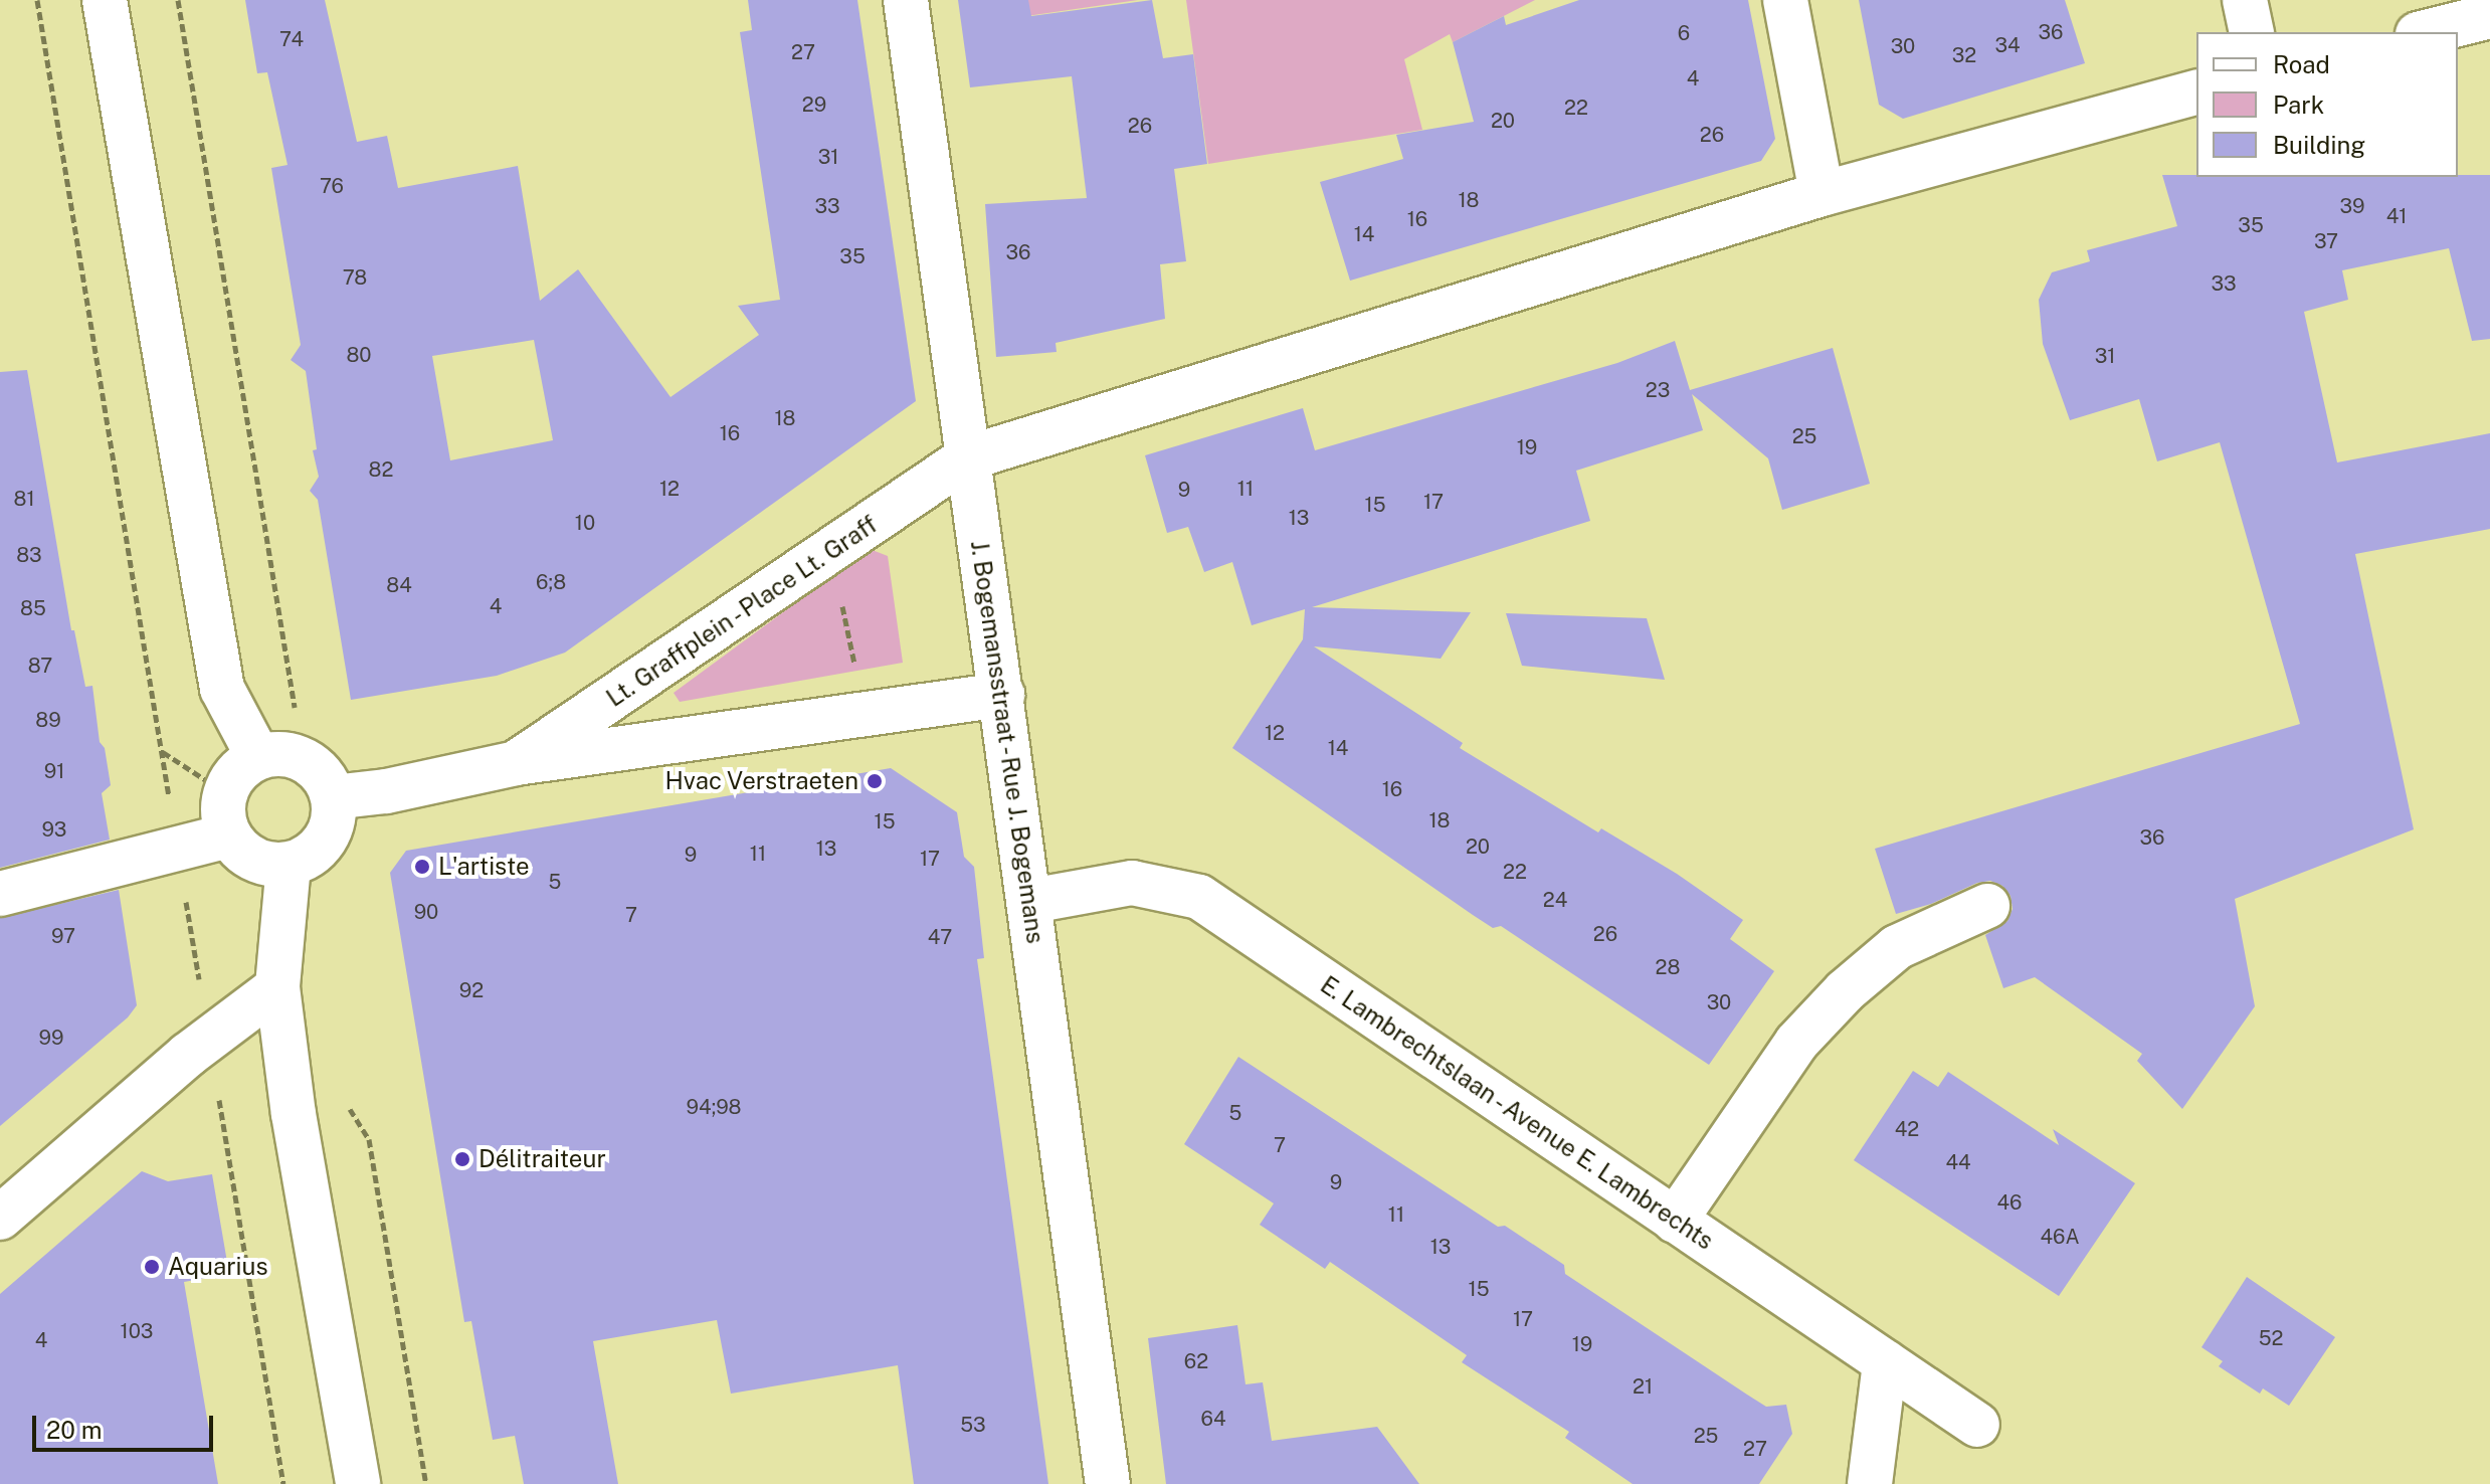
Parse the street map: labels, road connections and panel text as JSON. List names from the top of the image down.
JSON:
{
  "streets": {
    "street": ["Lt. Graffplein - Place Lt. Graff", "J. Bogemansstraat - Rue J. Bogemans", "E. Lambrechtslaan - Avenue E. Lambrechts"]
  },
  "crossings": [
    ["Lt. Graffplein - Place Lt. Graff", "J. Bogemansstraat - Rue J. Bogemans"],
    ["J. Bogemansstraat - Rue J. Bogemans", "E. Lambrechtslaan - Avenue E. Lambrechts"]
  ],
  "places": [
    "Hvac Verstraeten",
    "L'artiste",
    "Délitraiteur",
    "Aquarius"
  ],
  "house_numbers": [
    "36",
    "6",
    "74",
    "34",
    "30",
    "27",
    "32",
    "4",
    "29",
    "22",
    "20",
    "26",
    "26",
    "31",
    "76",
    "18",
    "33",
    "39",
    "41",
    "16",
    "35",
    "14",
    "37",
    "36",
    "35",
    "78",
    "33",
    "80",
    "31",
    "23",
    "18",
    "16",
    "25",
    "19",
    "82",
    "12",
    "11",
    "9",
    "81",
    "17",
    "15",
    "13",
    "10",
    "83",
    "6;8",
    "84",
    "4",
    "85",
    "87",
    "89",
    "12",
    "14",
    "91",
    "16",
    "18",
    "15",
    "93",
    "36",
    "20",
    "13",
    "11",
    "9",
    "17",
    "22",
    "5",
    "24",
    "90",
    "7",
    "26",
    "97",
    "47",
    "28",
    "92",
    "30",
    "99",
    "94;98",
    "5",
    "42",
    "7",
    "44",
    "9",
    "46",
    "11",
    "46A",
    "13",
    "15",
    "17",
    "103",
    "52",
    "4",
    "19",
    "62",
    "21",
    "64",
    "53",
    "25",
    "27"
  ],
  "legend": ["Road", "Park", "Building"],
  "scale_bar": "20 m"
}
